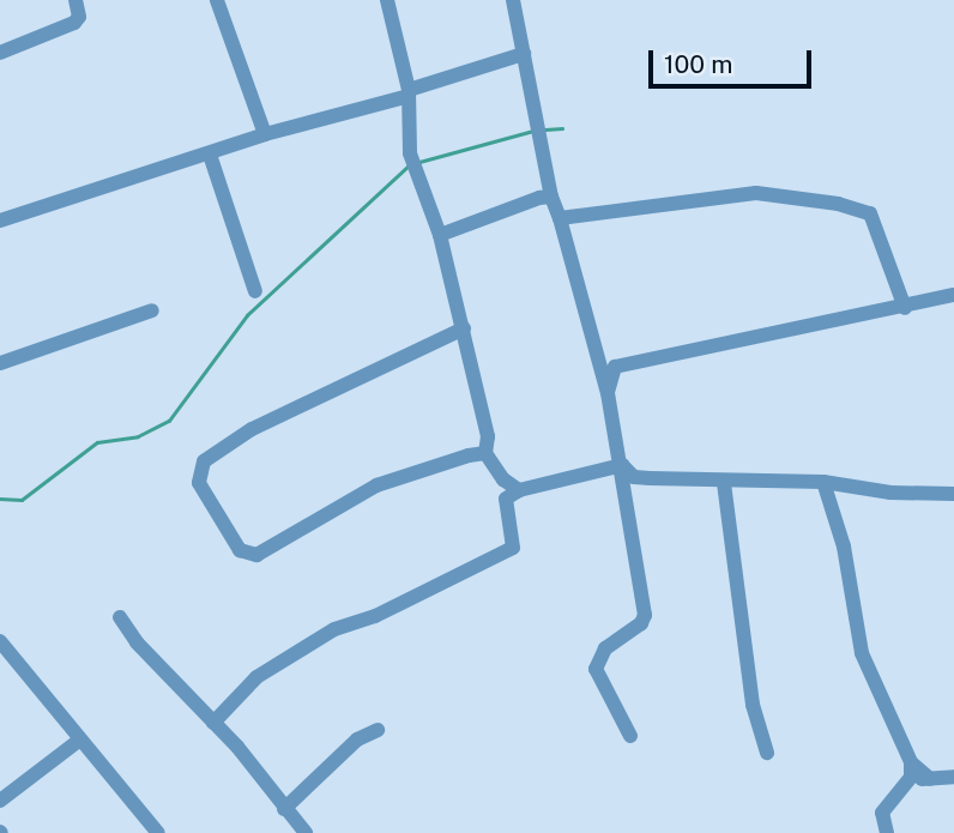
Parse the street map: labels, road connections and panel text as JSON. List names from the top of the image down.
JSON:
{
  "scale_bar": "100 m"
}
